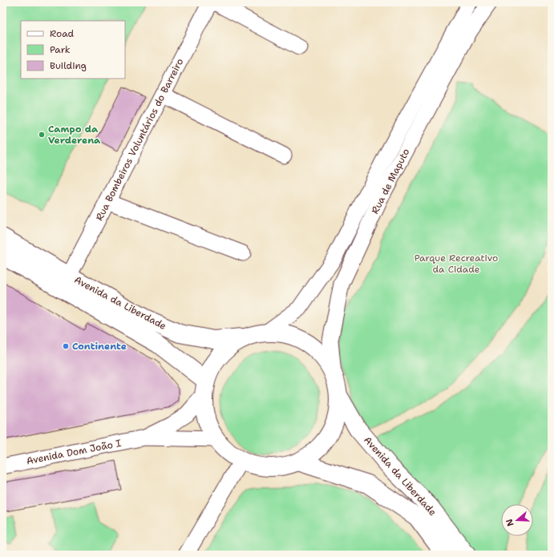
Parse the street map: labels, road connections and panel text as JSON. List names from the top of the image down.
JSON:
{
  "streets": {
    "main road": ["Avenida da Liberdade"],
    "street": ["Rua Bombeiros Voluntários do Barreiro", "Rua de Maputo", "Avenida Dom João I"]
  },
  "crossings": [
    ["Rua Bombeiros Voluntários do Barreiro", "Avenida da Liberdade"],
    ["Avenida da Liberdade", "Avenida Dom João I"]
  ],
  "parks": ["Parque Recreativo da Cidade"],
  "places": ["Campo da Verderena", "Continente"],
  "legend": ["Road", "Park", "Building"],
  "north": "left"
}
